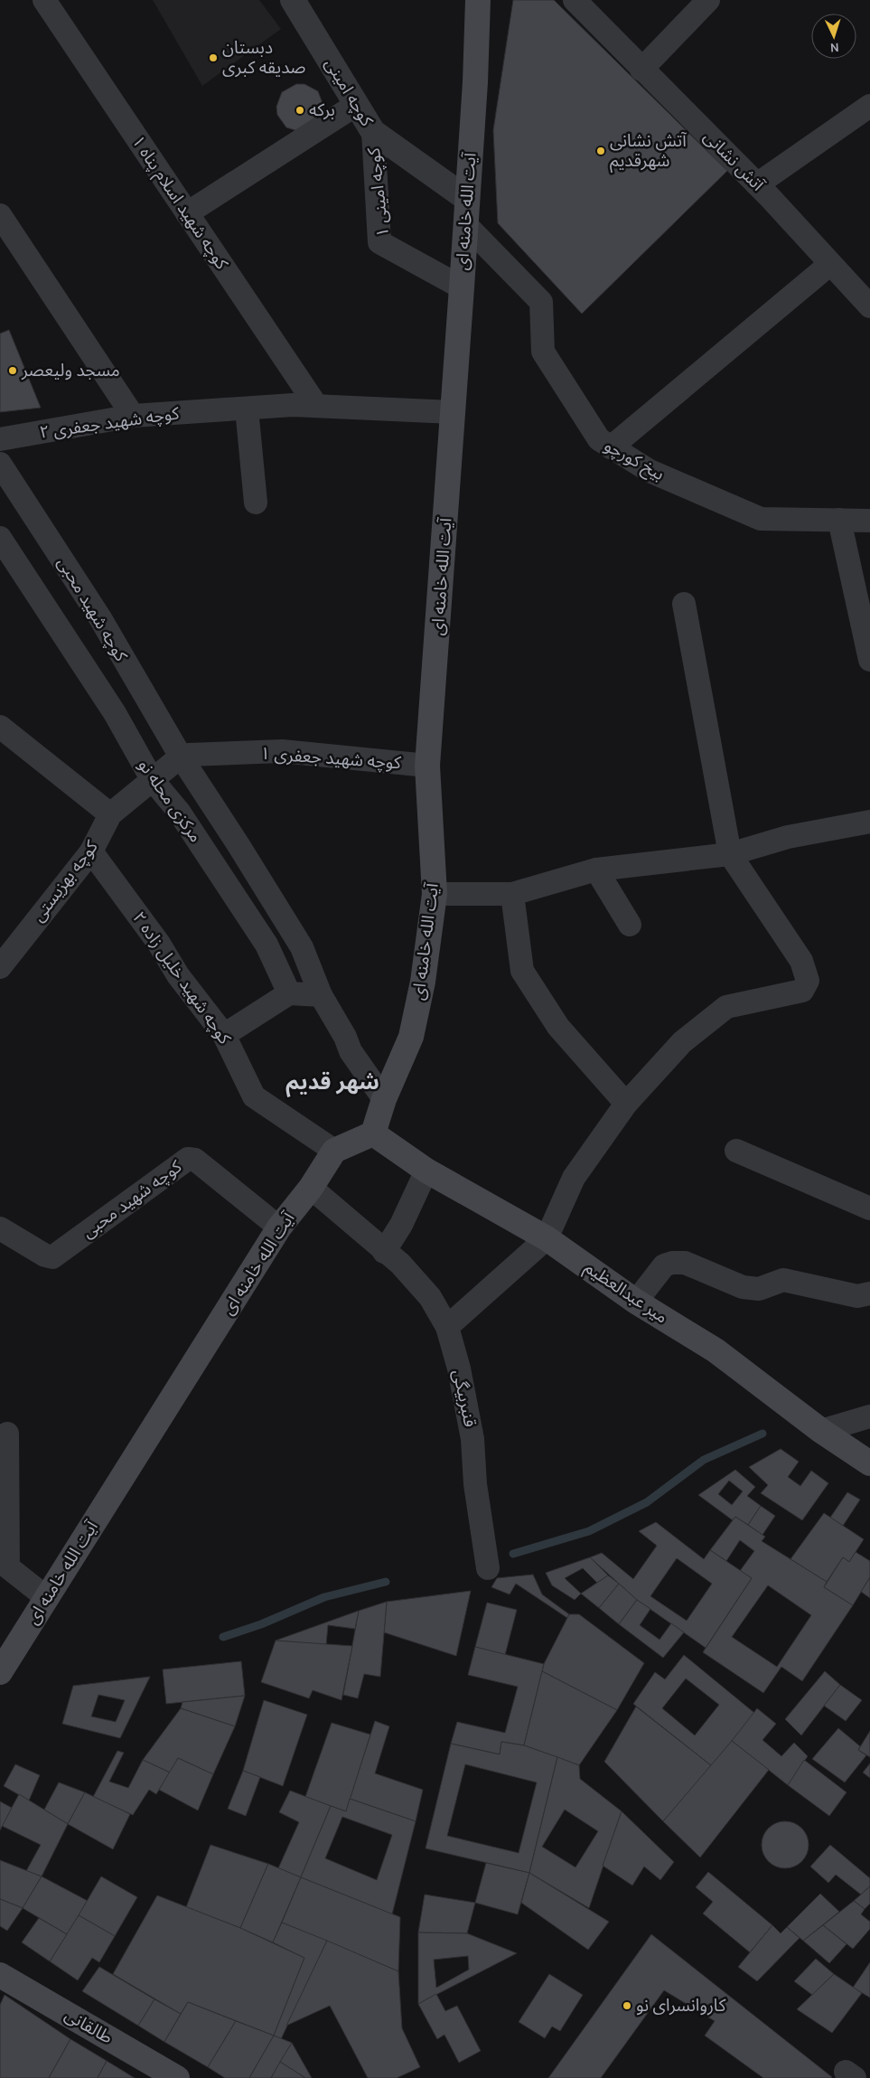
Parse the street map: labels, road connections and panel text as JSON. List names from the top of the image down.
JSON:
{
  "streets": {
    "main road": ["آیت الله خامنه ای", "میر عبدالعظیم", "طالقانی"],
    "street": [
      "کوچه امینی",
      "آتش نشانی",
      "کوچه امینی ۱",
      "کوچه شهید اسلام پناه ۱",
      "کوچه شهید جعفری ۲",
      "بیخ کورچو",
      "کوچه شهید محبی",
      "کوچه شهید جعفری ۱",
      "مرکزی محله نو",
      "کوچه بهزیستی",
      "کوچه شهید خلیل زاده ۲",
      "قنبربیگی"
    ]
  },
  "crossings": [
    ["کوچه امینی", "کوچه امینی ۱"],
    ["کوچه امینی", "آیت الله خامنه ای"],
    ["کوچه امینی ۱", "آیت الله خامنه ای"],
    ["کوچه شهید اسلام پناه ۱", "کوچه شهید جعفری ۲"],
    ["آیت الله خامنه ای", "کوچه شهید جعفری ۲"],
    ["آیت الله خامنه ای", "بیخ کورچو"],
    ["آیت الله خامنه ای", "کوچه شهید محبی"],
    ["آیت الله خامنه ای", "کوچه شهید جعفری ۱"],
    ["آیت الله خامنه ای", "مرکزی محله نو"],
    ["آیت الله خامنه ای", "کوچه شهید خلیل زاده ۲"],
    ["آیت الله خامنه ای", "میر عبدالعظیم"],
    ["آیت الله خامنه ای", "قنبربیگی"],
    ["کوچه شهید محبی", "کوچه شهید جعفری ۱"],
    ["کوچه شهید محبی", "مرکزی محله نو"],
    ["کوچه شهید محبی", "کوچه بهزیستی"],
    ["کوچه شهید جعفری ۱", "مرکزی محله نو"],
    ["کوچه شهید جعفری ۱", "کوچه بهزیستی"],
    ["مرکزی محله نو", "کوچه بهزیستی"],
    ["کوچه بهزیستی", "کوچه شهید خلیل زاده ۲"]
  ],
  "districts": ["شهر قدیم"],
  "places": [
    "دبستان صدیقه کبری",
    "برکه",
    "آتش نشانی شهرقدیم",
    "مسجد ولیعصر",
    "کاروانسرای نو"
  ],
  "north": "bottom"
}
